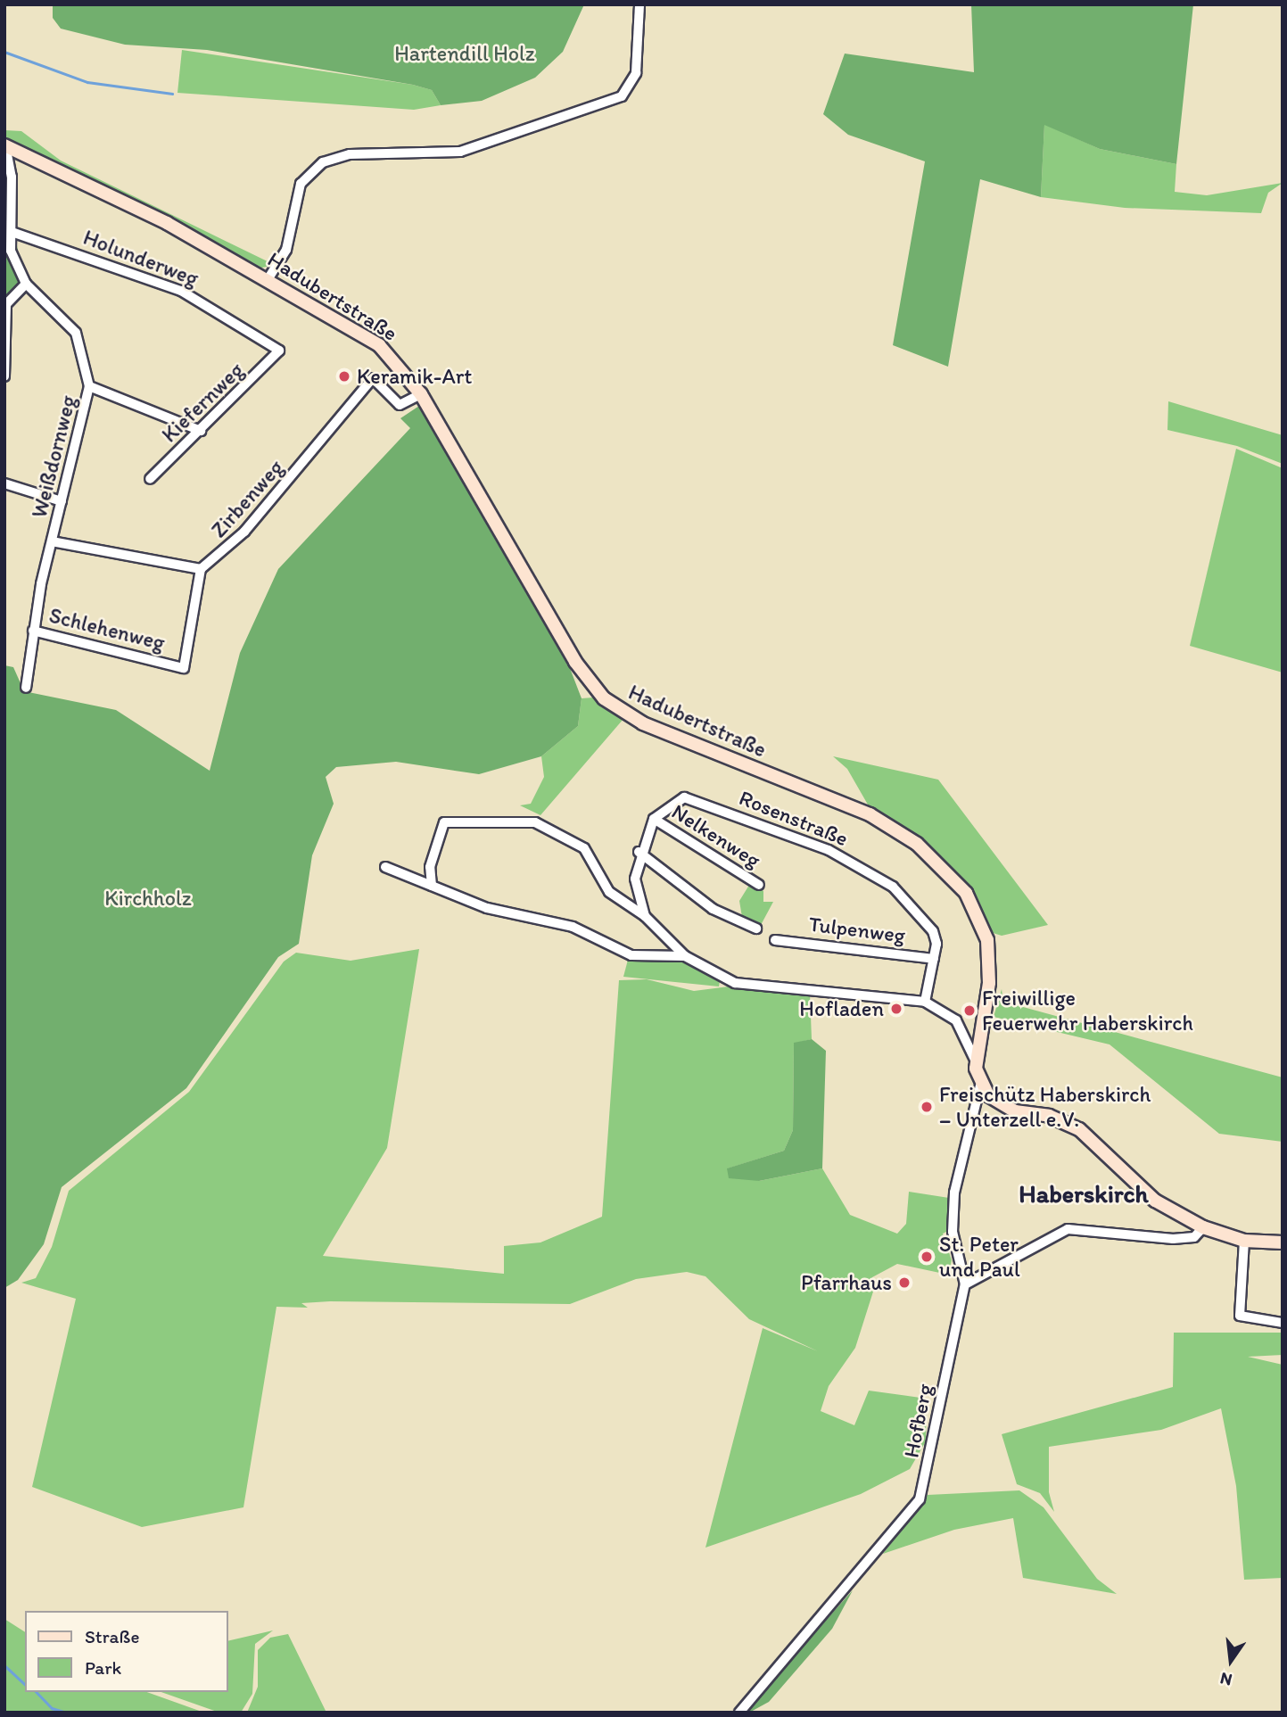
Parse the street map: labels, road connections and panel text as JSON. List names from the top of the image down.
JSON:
{
  "streets": {
    "street": [
      "Holunderweg",
      "Hadubertstraße",
      "Kiefernweg",
      "Weißdornweg",
      "Zirbenweg",
      "Schlehenweg",
      "Rosenstraße",
      "Nelkenweg",
      "Tulpenweg",
      "Hofberg"
    ]
  },
  "crossings": [
    ["Holunderweg", "Kiefernweg"],
    ["Holunderweg", "Weißdornweg"],
    ["Hadubertstraße", "Weißdornweg"],
    ["Hadubertstraße", "Zirbenweg"],
    ["Weißdornweg", "Schlehenweg"],
    ["Zirbenweg", "Schlehenweg"],
    ["Rosenstraße", "Nelkenweg"],
    ["Rosenstraße", "Tulpenweg"]
  ],
  "districts": ["Haberskirch"],
  "parks": ["Hartendill Holz", "Kirchholz"],
  "places": [
    "Keramik-Art",
    "Hofladen",
    "Freiwillige Feuerwehr Haberskirch",
    "Freischütz Haberskirch – Unterzell e.V.",
    "St. Peter und Paul",
    "Pfarrhaus"
  ],
  "legend": ["Straße", "Park"],
  "north": "bottom"
}
